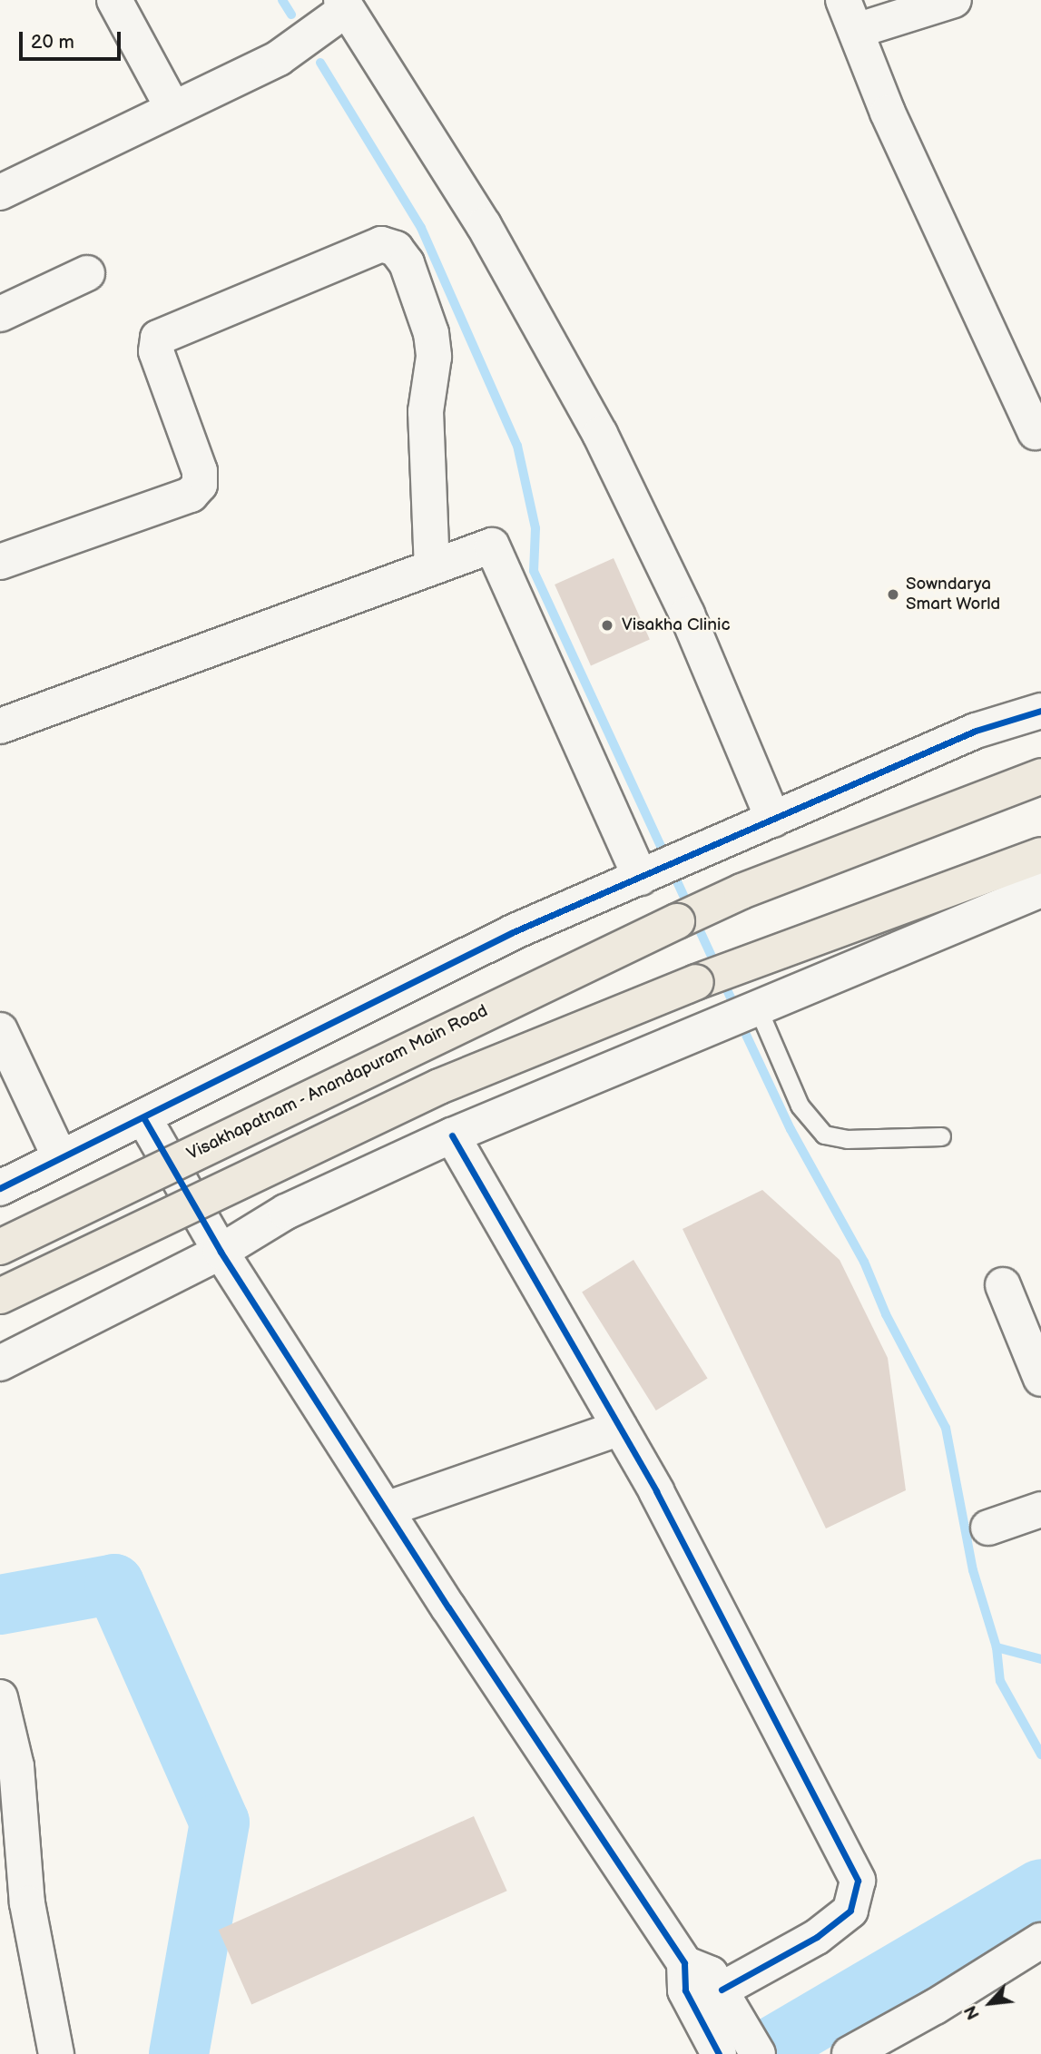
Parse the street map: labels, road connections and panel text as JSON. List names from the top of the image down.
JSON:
{
  "streets": {
    "main road": ["Visakhapatnam - Anandapuram Main Road"]
  },
  "places": ["Sowndarya Smart World", "Visakha Clinic"],
  "scale_bar": "20 m",
  "north": "bottom left"
}
